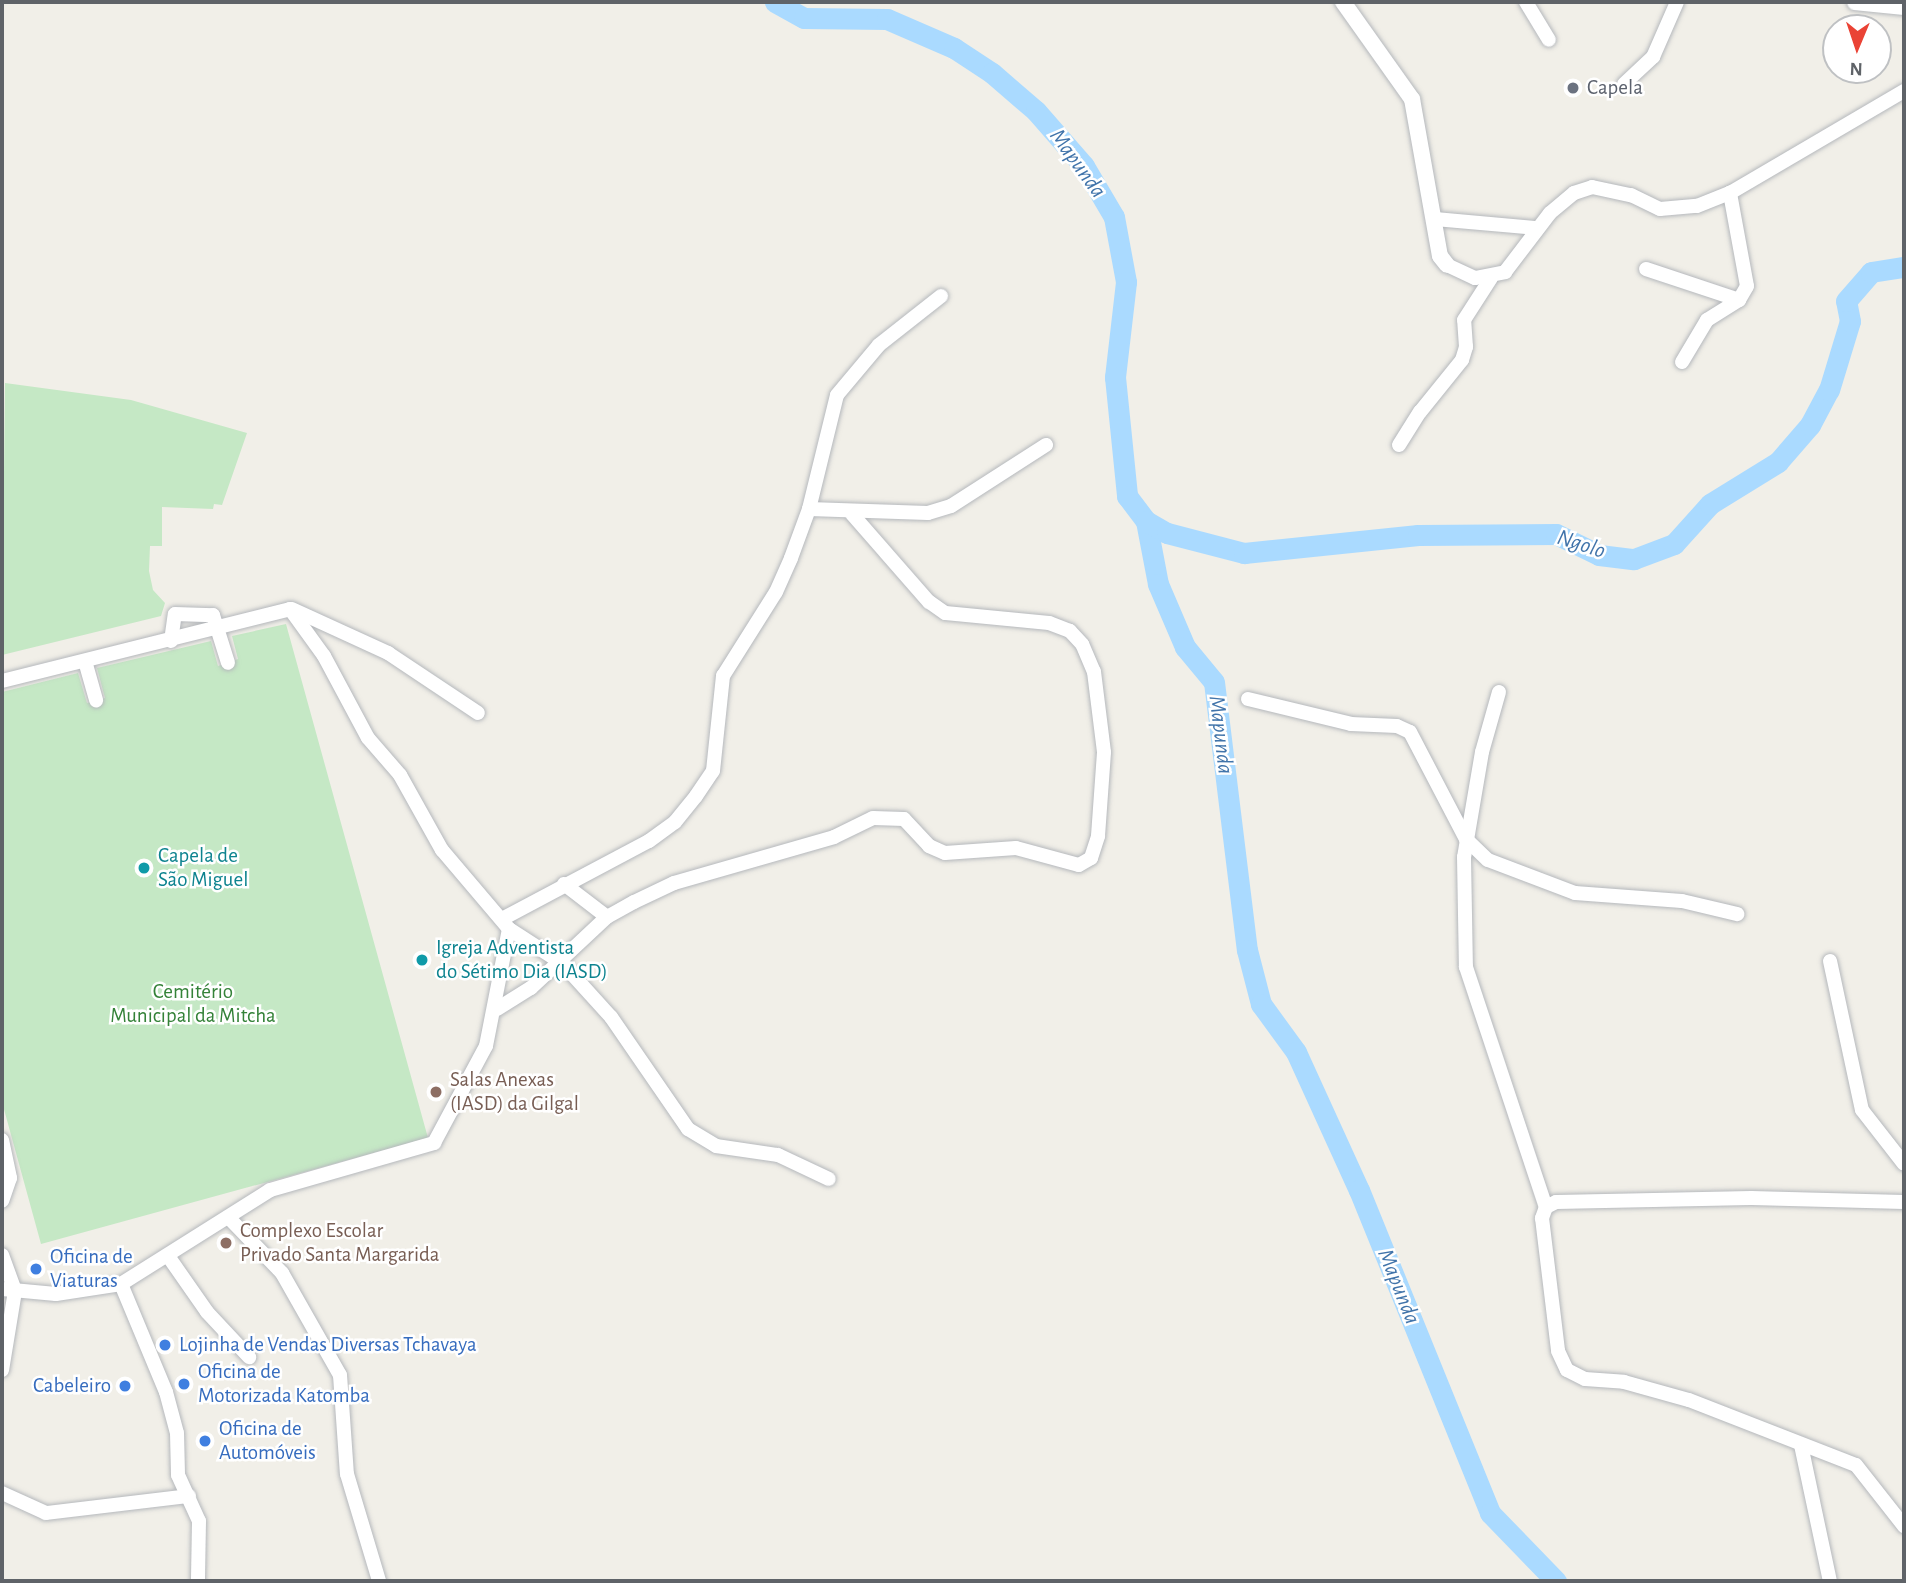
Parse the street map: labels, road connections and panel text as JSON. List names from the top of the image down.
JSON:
{
  "water": ["Mapunda", "Ngolo"],
  "parks": ["Cemitério Municipal da Mitcha"],
  "places": [
    "Capela",
    "Capela de São Miguel",
    "Igreja Adventista do Sétimo Dia (IASD)",
    "Salas Anexas (IASD) da Gilgal",
    "Complexo Escolar Privado Santa Margarida",
    "Oficina de Viaturas",
    "Lojinha de Vendas Diversas Tchavaya",
    "Oficina de Motorizada Katomba",
    "Cabeleiro",
    "Oficina de Automóveis"
  ],
  "north": "bottom"
}
